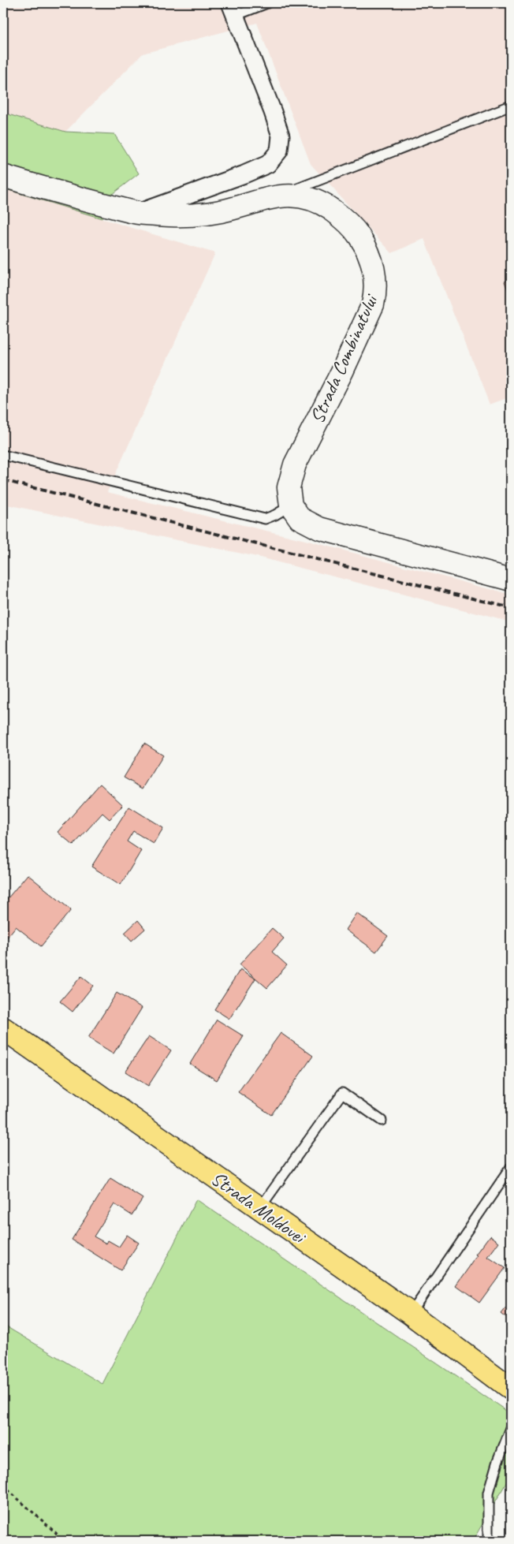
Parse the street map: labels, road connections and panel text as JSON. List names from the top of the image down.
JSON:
{
  "streets": {
    "main road": ["Strada Moldovei"],
    "street": ["Strada Combinatului"]
  }
}
